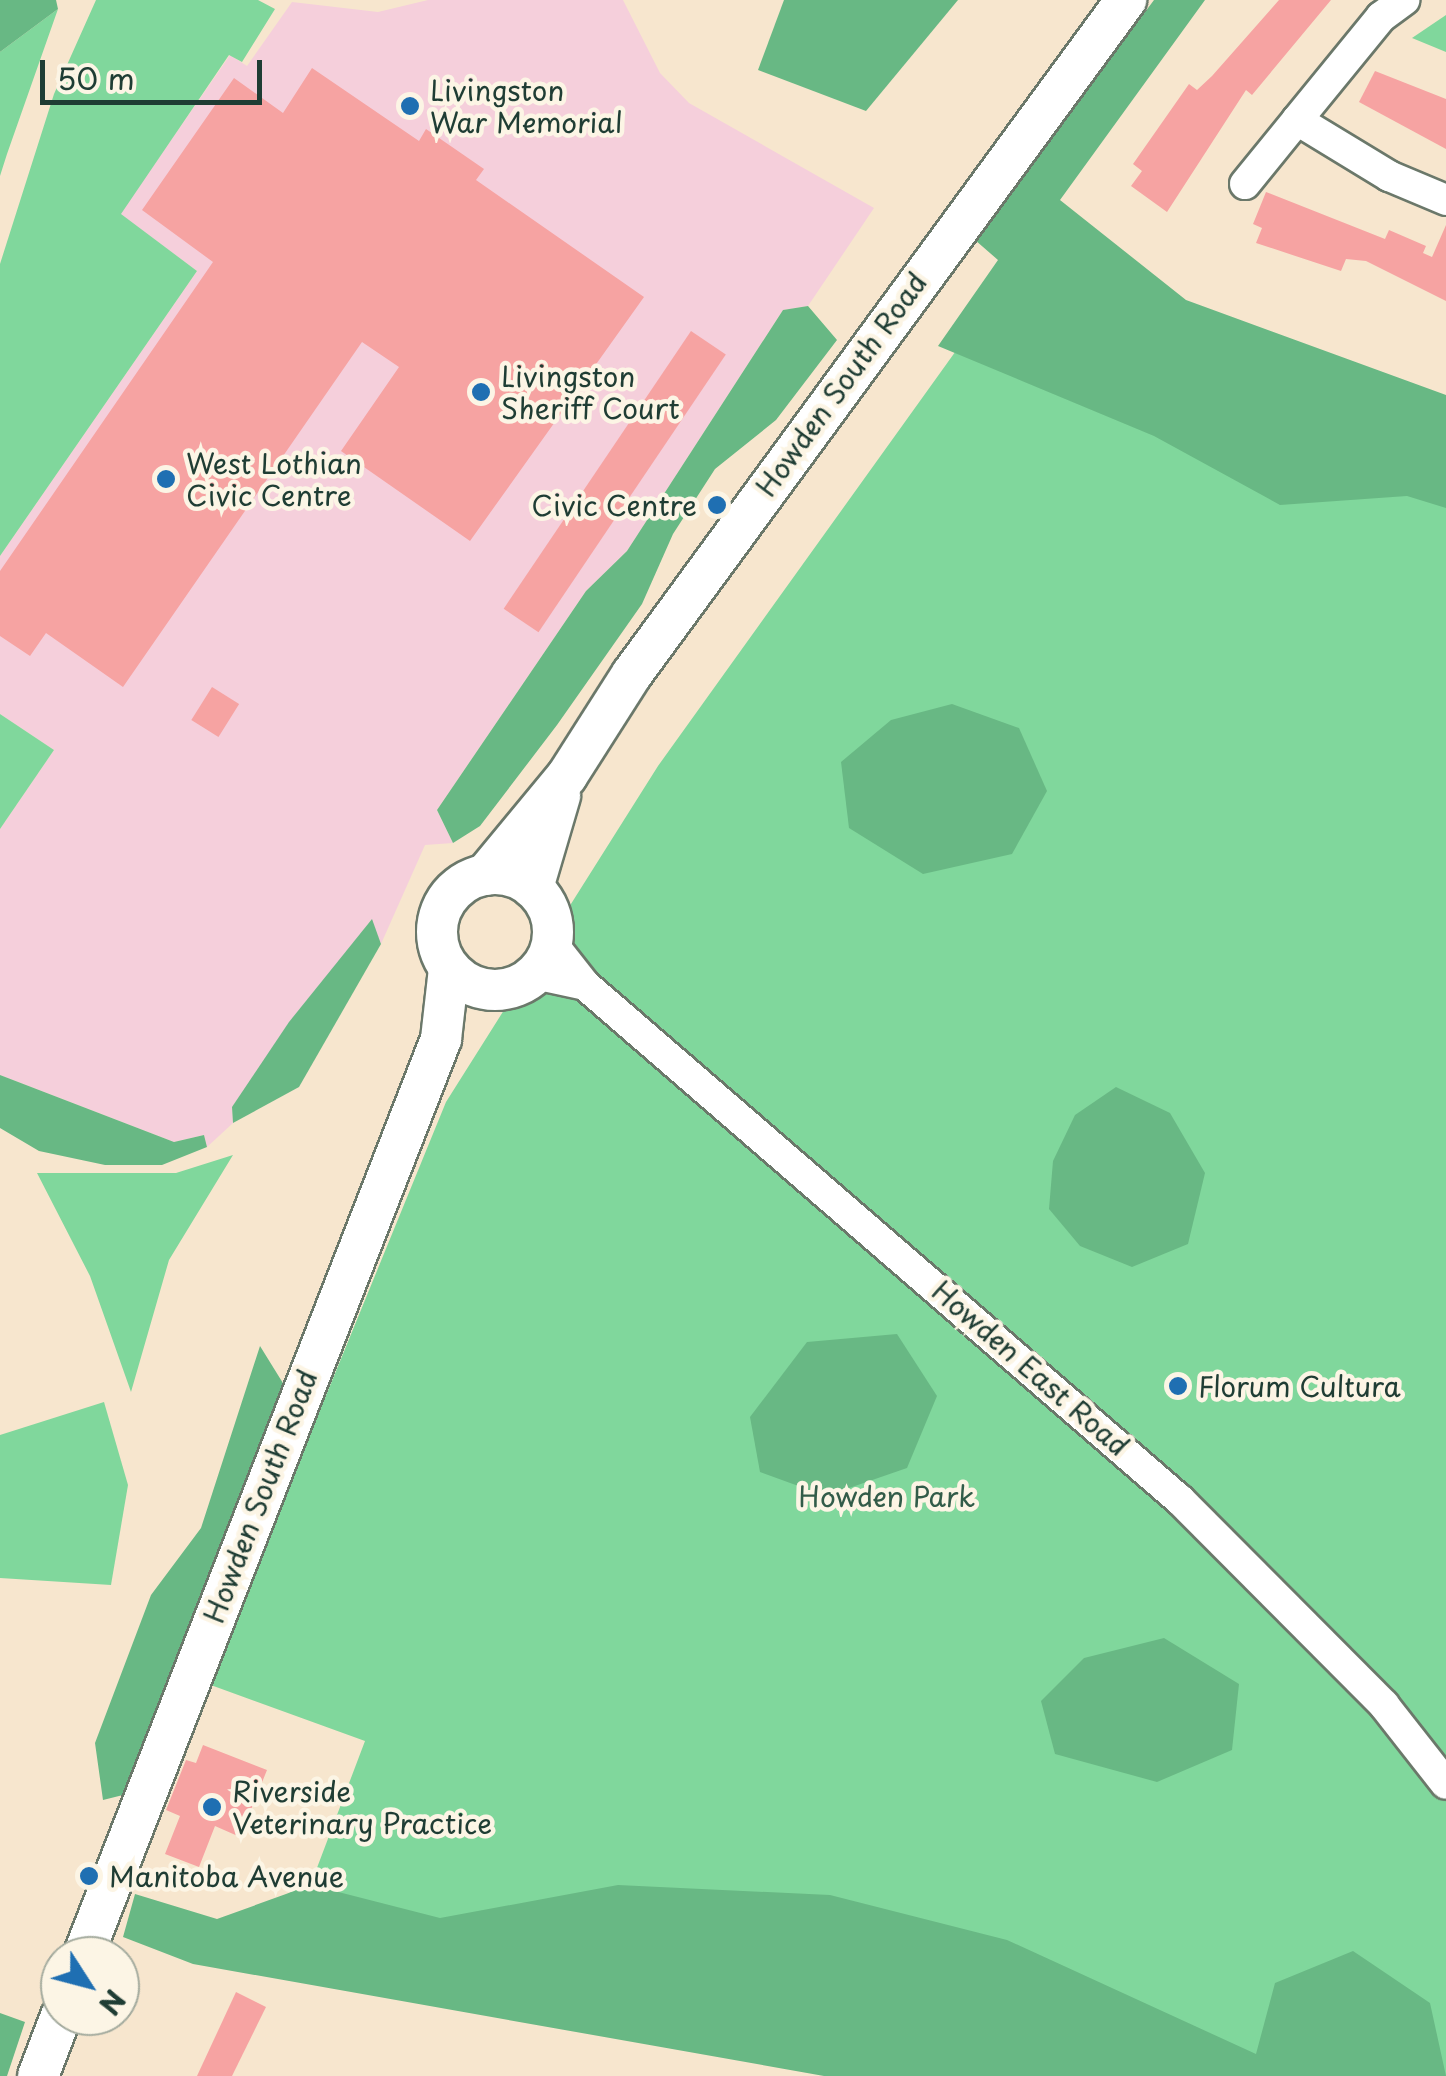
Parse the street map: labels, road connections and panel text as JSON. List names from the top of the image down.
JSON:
{
  "streets": {
    "main road": ["Howden South Road"],
    "street": ["Howden East Road"]
  },
  "crossings": [
    ["Howden South Road", "Howden East Road"]
  ],
  "parks": ["Howden Park"],
  "places": [
    "Livingston War Memorial",
    "Livingston Sheriff Court",
    "West Lothian Civic Centre",
    "Civic Centre",
    "Florum Cultura",
    "Riverside Veterinary Practice",
    "Manitoba Avenue"
  ],
  "scale_bar": "50 m",
  "north": "bottom right"
}
